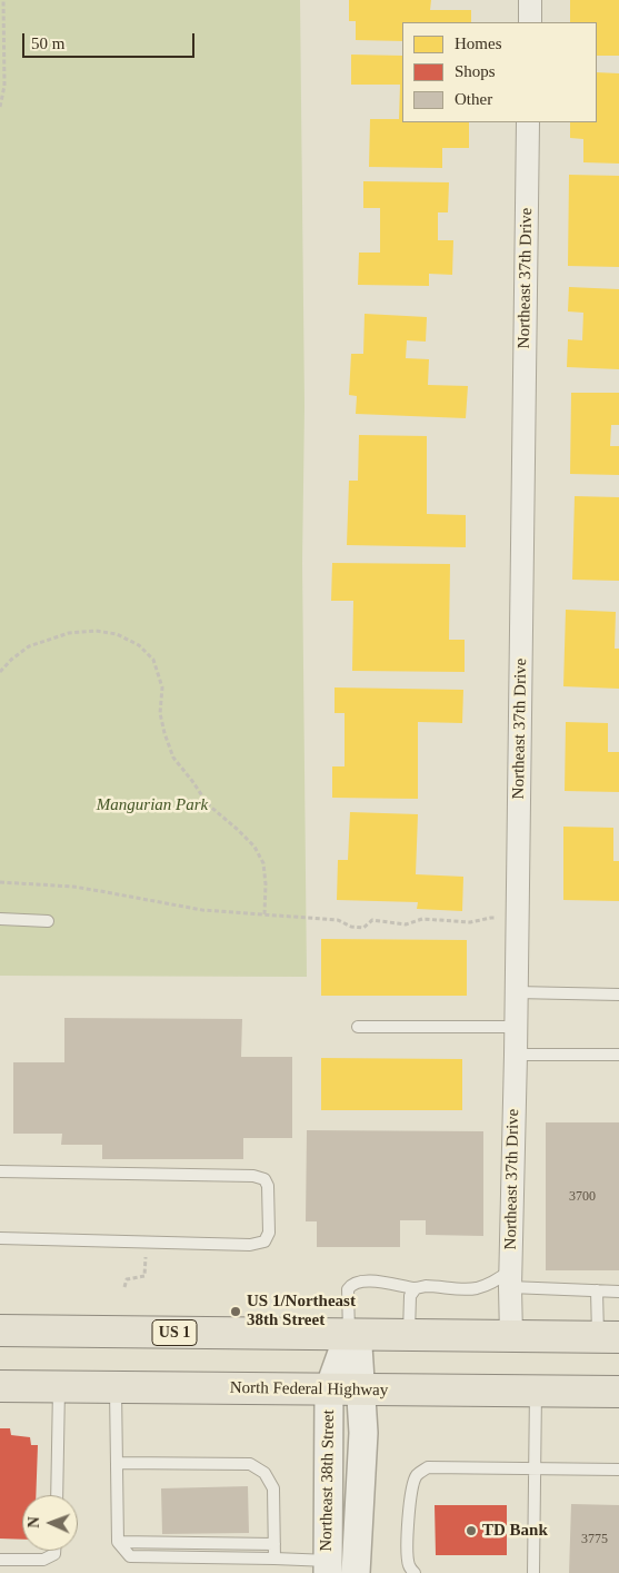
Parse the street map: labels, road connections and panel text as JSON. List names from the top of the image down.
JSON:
{
  "streets": {
    "main road": ["US 1", "North Federal Highway"],
    "street": ["Northeast 37th Drive", "Northeast 38th Street"]
  },
  "crossings": [
    ["Northeast 37th Drive", "US 1"],
    ["US 1", "Northeast 38th Street"],
    ["North Federal Highway", "Northeast 38th Street"]
  ],
  "parks": ["Mangurian Park"],
  "places": ["US 1/Northeast 38th Street", "TD Bank"],
  "house_numbers": ["3700", "3775"],
  "legend": ["Homes", "Shops", "Other"],
  "scale_bar": "50 m",
  "north": "left"
}
